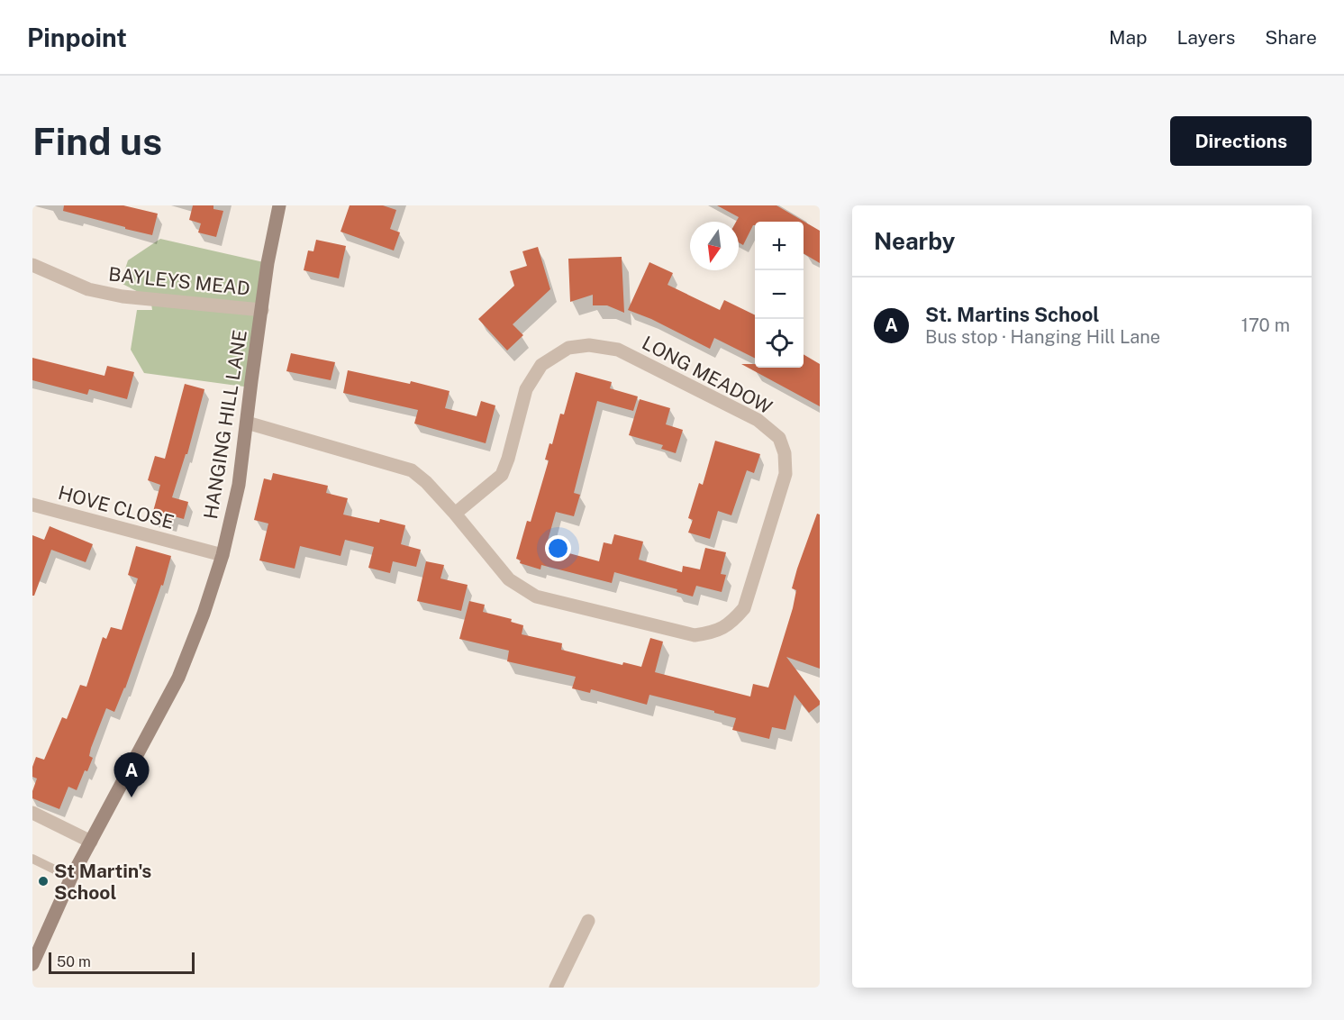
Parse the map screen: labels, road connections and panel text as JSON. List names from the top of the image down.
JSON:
{
  "streets": {
    "street": [
      "BAYLEYS MEAD",
      "LONG MEADOW",
      "HANGING HILL LANE",
      "HOVE CLOSE"
    ]
  },
  "crossings": [
    ["BAYLEYS MEAD", "HANGING HILL LANE"],
    ["LONG MEADOW", "HANGING HILL LANE"],
    ["HANGING HILL LANE", "HOVE CLOSE"]
  ],
  "places": ["St Martin's School"],
  "scale_bar": "50 m",
  "north": "bottom",
  "page": {
    "header": "Pinpoint",
    "nav": ["Map", "Layers", "Share"],
    "buttons": "Directions",
    "title": "Find us",
    "heading": "Nearby",
    "map_buttons": ["+", "−"],
    "list": [
      {
        "mark": "A",
        "name": "St. Martins School",
        "note": "Bus stop · Hanging Hill Lane",
        "value": "170 m"
      }
    ],
    "pins": "A",
    "scale": "50 m"
  }
}
